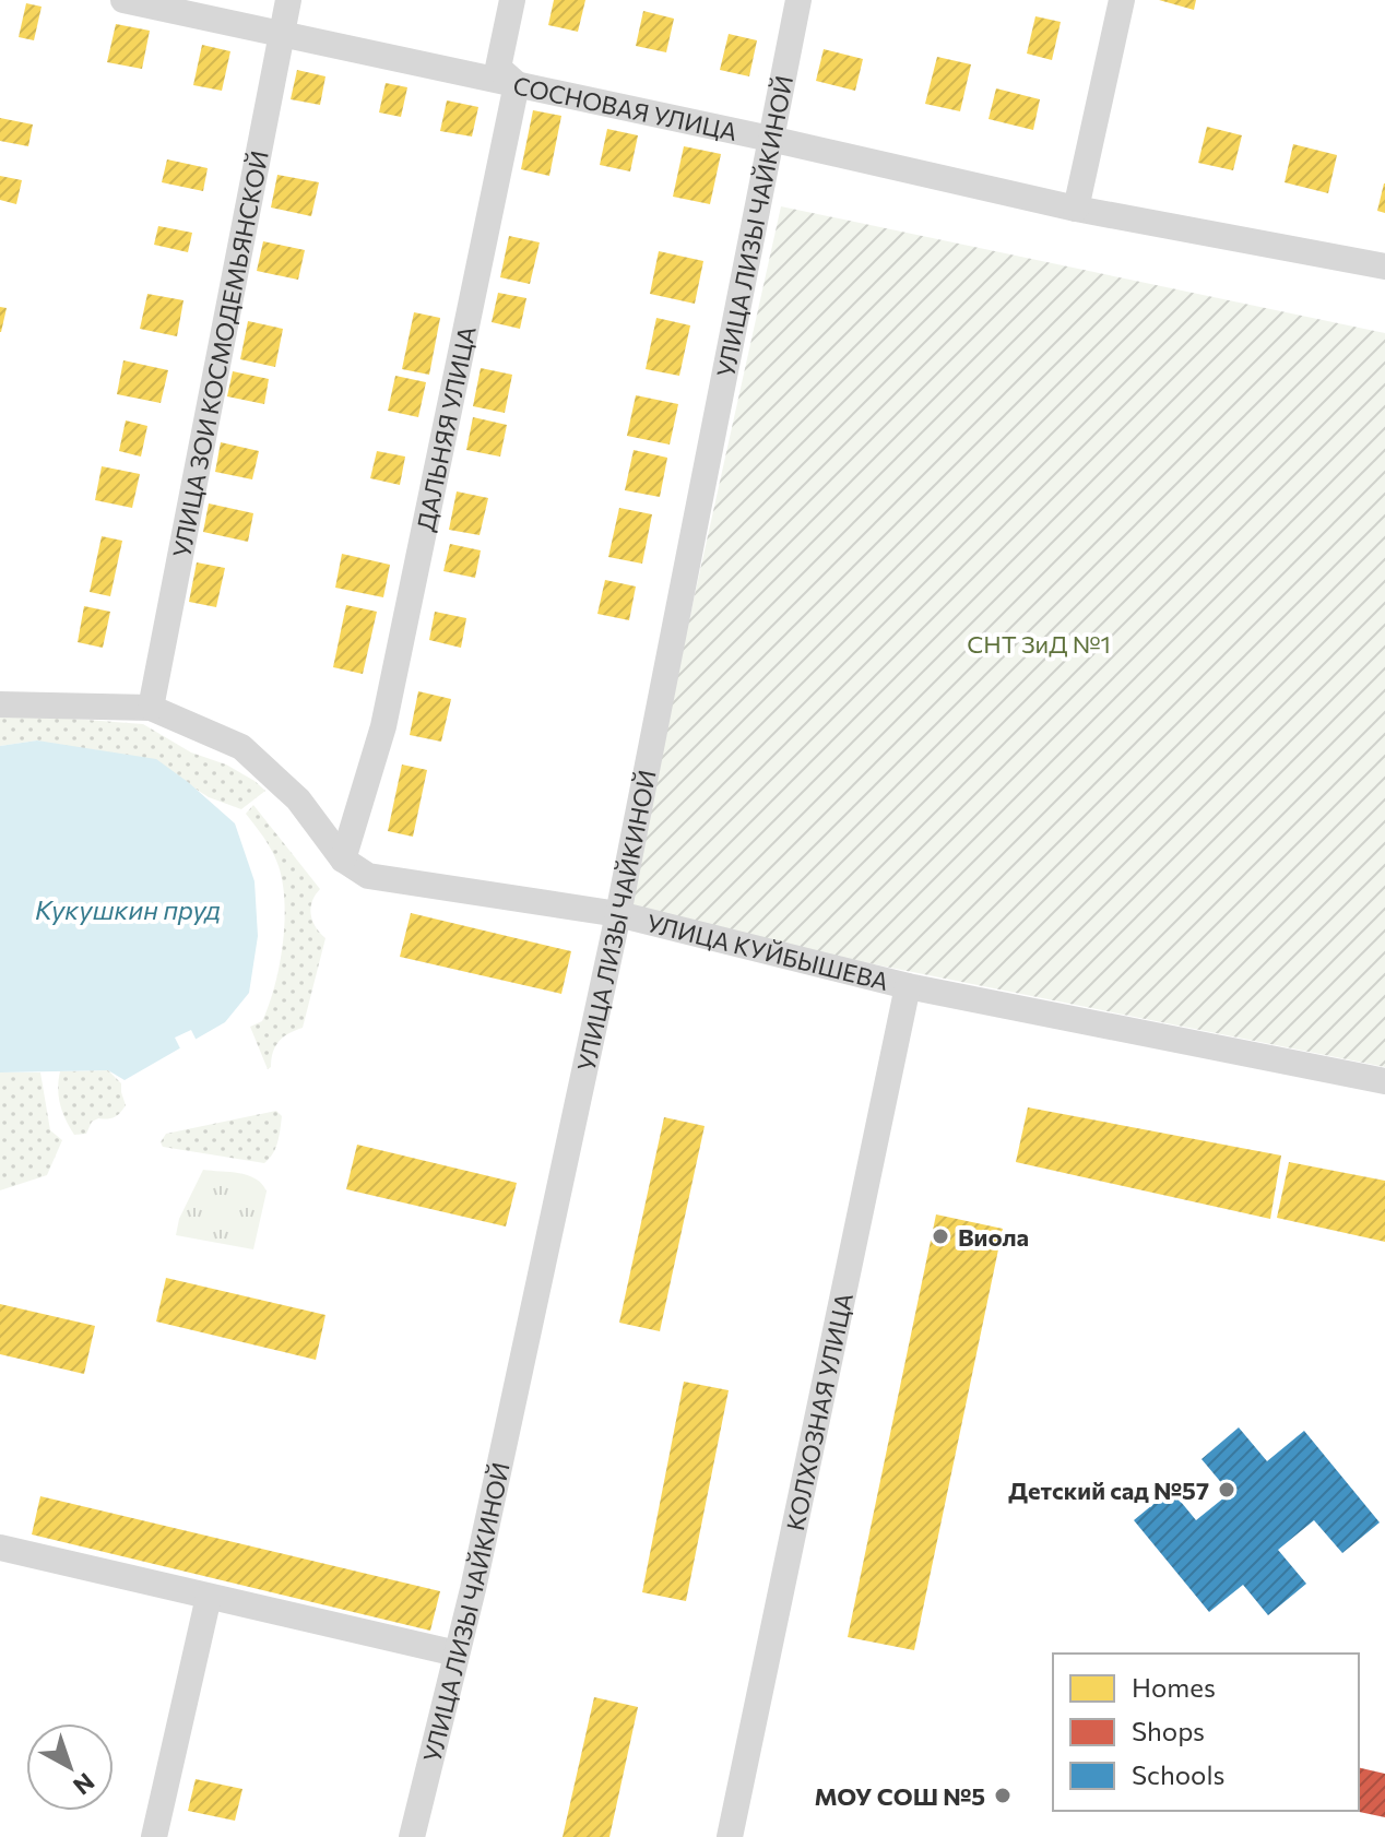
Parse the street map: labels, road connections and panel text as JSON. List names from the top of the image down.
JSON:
{
  "streets": {
    "street": [
      "СОСНОВАЯ УЛИЦА",
      "УЛИЦА ЛИЗЫ ЧАЙКИНОЙ",
      "УЛИЦА ЗОИ КОСМОДЕМЬЯНСКОЙ",
      "ДАЛЬНЯЯ УЛИЦА",
      "УЛИЦА КУЙБЫШЕВА",
      "КОЛХОЗНАЯ УЛИЦА"
    ]
  },
  "crossings": [
    ["СОСНОВАЯ УЛИЦА", "УЛИЦА ЛИЗЫ ЧАЙКИНОЙ"],
    ["СОСНОВАЯ УЛИЦА", "УЛИЦА ЗОИ КОСМОДЕМЬЯНСКОЙ"],
    ["СОСНОВАЯ УЛИЦА", "ДАЛЬНЯЯ УЛИЦА"],
    ["УЛИЦА ЛИЗЫ ЧАЙКИНОЙ", "УЛИЦА КУЙБЫШЕВА"],
    ["УЛИЦА ЗОИ КОСМОДЕМЬЯНСКОЙ", "УЛИЦА КУЙБЫШЕВА"],
    ["ДАЛЬНЯЯ УЛИЦА", "УЛИЦА КУЙБЫШЕВА"],
    ["УЛИЦА КУЙБЫШЕВА", "КОЛХОЗНАЯ УЛИЦА"]
  ],
  "water": ["Кукушкин пруд"],
  "parks": ["СНТ ЗиД №1"],
  "places": ["Виола", "Детский сад №57", "МОУ СОШ №5"],
  "legend": ["Homes", "Shops", "Schools"],
  "north": "bottom right"
}
